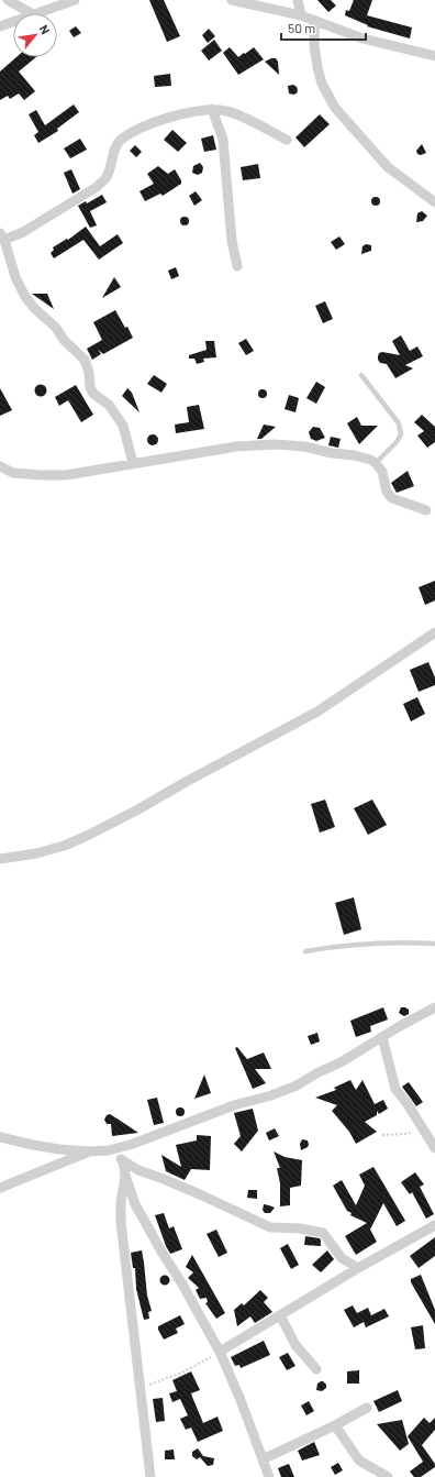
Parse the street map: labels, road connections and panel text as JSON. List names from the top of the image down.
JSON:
{
  "scale_bar": "50 m",
  "north": "top right"
}
